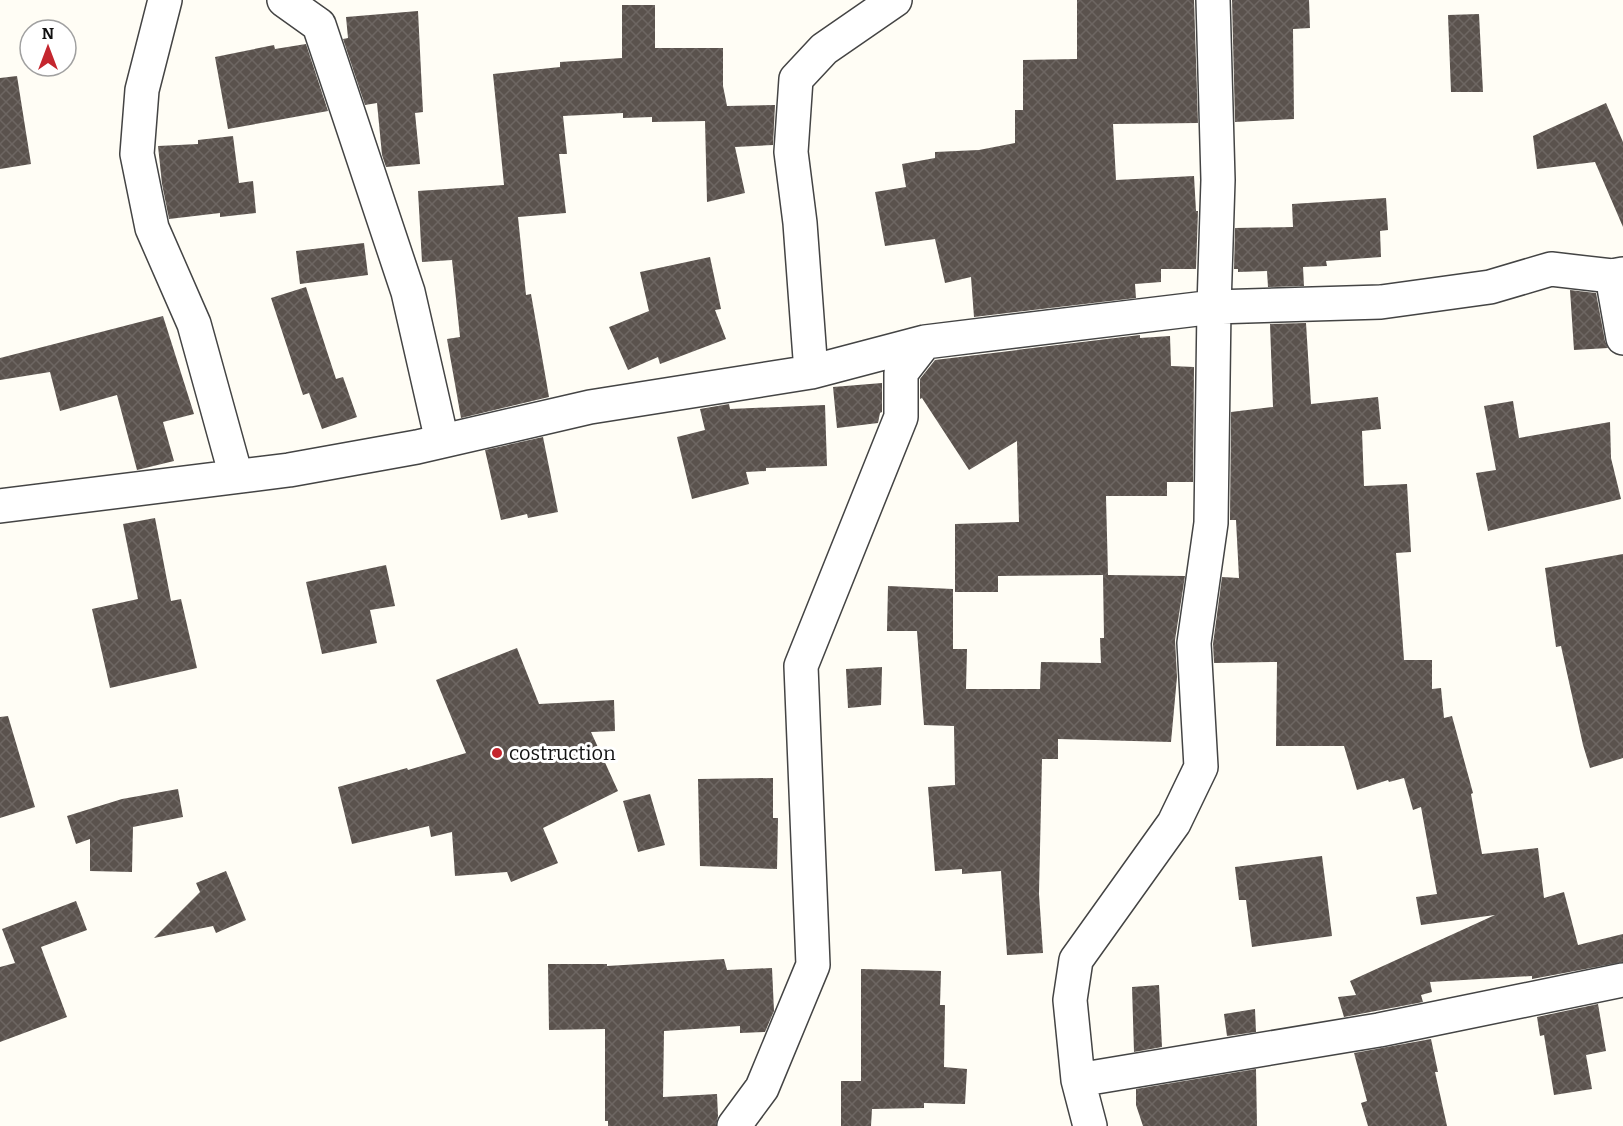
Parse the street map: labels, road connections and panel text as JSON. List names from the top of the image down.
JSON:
{
  "places": ["costruction"],
  "north": "top"
}
